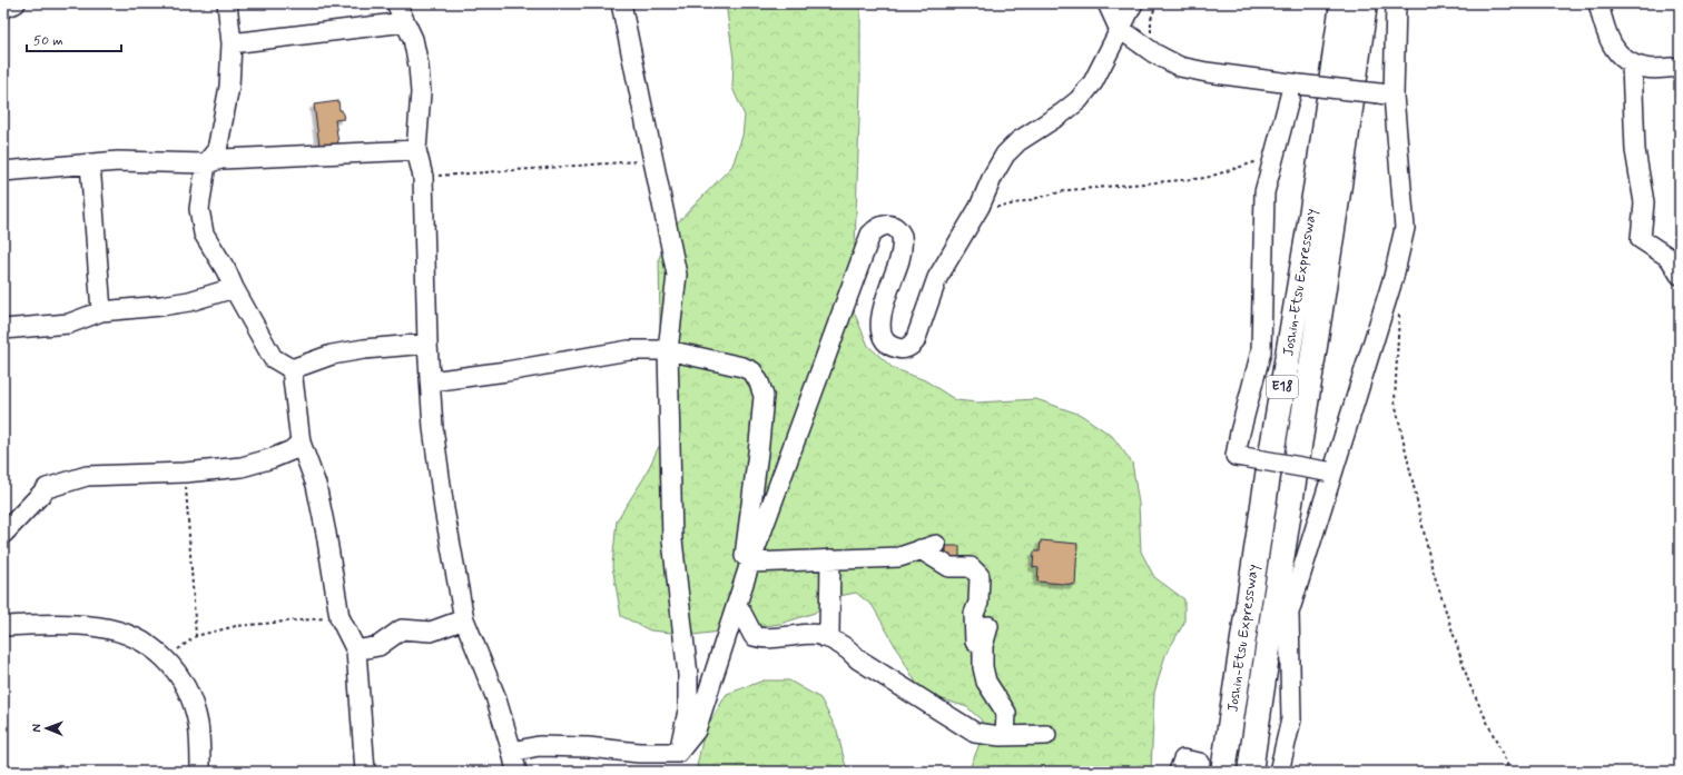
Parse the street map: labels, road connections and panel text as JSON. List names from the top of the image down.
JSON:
{
  "streets": {
    "highway": ["Joshin-Etsu Expressway", "E18"]
  },
  "scale_bar": "50 m",
  "north": "left"
}
